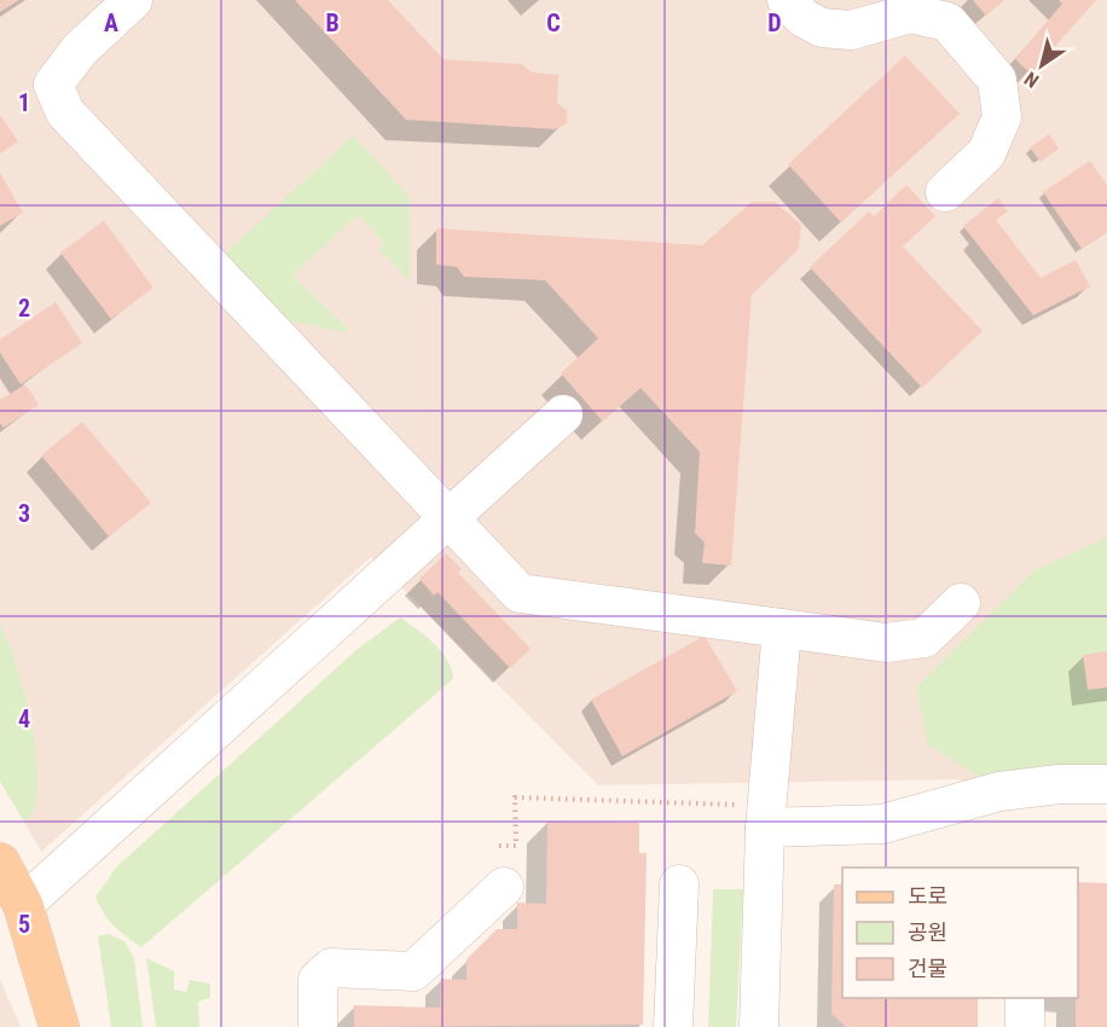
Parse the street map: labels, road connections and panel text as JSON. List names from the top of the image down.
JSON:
{
  "legend": ["도로", "공원", "건물"],
  "north": "bottom left",
  "grid": {
    "columns": [
      "A",
      "B",
      "C",
      "D"
    ],
    "rows": [
      "1",
      "2",
      "3",
      "4",
      "5"
    ]
  }
}
